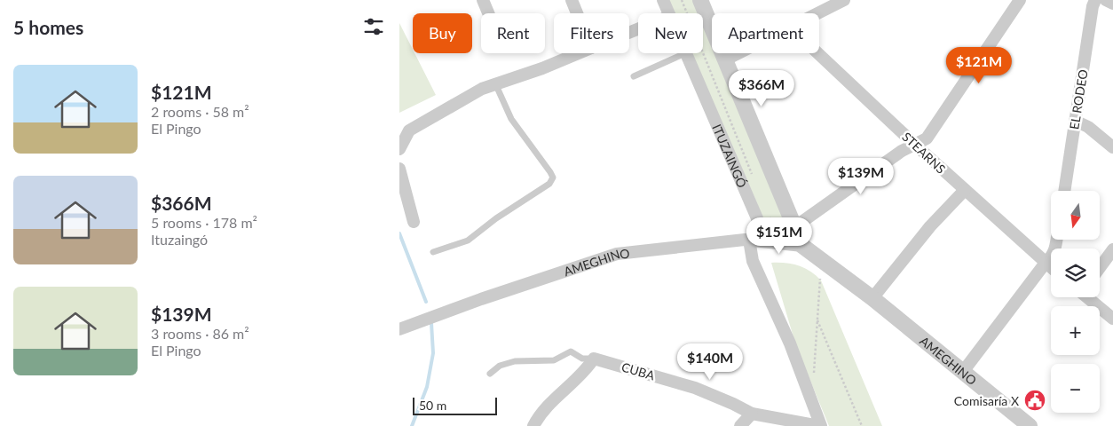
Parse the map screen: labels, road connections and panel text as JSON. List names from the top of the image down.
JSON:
{
  "streets": {
    "street": [
      "EL RODEO",
      "STEARNS",
      "ITUZAINGÓ",
      "AMEGHINO",
      "CUBA"
    ]
  },
  "crossings": [
    ["ITUZAINGÓ", "AMEGHINO"],
    ["ITUZAINGÓ", "CUBA"]
  ],
  "places": {
    "public building": ["Comisaría X"]
  },
  "scale_bar": "50 m",
  "north": "bottom",
  "page": {
    "heading": "5 homes",
    "chip": [
      "Buy",
      "Rent",
      "Filters",
      "New",
      "Apartment"
    ],
    "price": [
      "$121M",
      "$366M",
      "$139M",
      "$151M",
      "$140M"
    ],
    "list": [
      {
        "name": "$121M",
        "note": "2 rooms · 58 m² · El Pingo"
      },
      {
        "name": "$366M",
        "note": "5 rooms · 178 m² · Ituzaingó"
      },
      {
        "name": "$139M",
        "note": "3 rooms · 86 m² · El Pingo"
      }
    ],
    "map_buttons": ["+", "−"],
    "scale": "50 m"
  }
}
